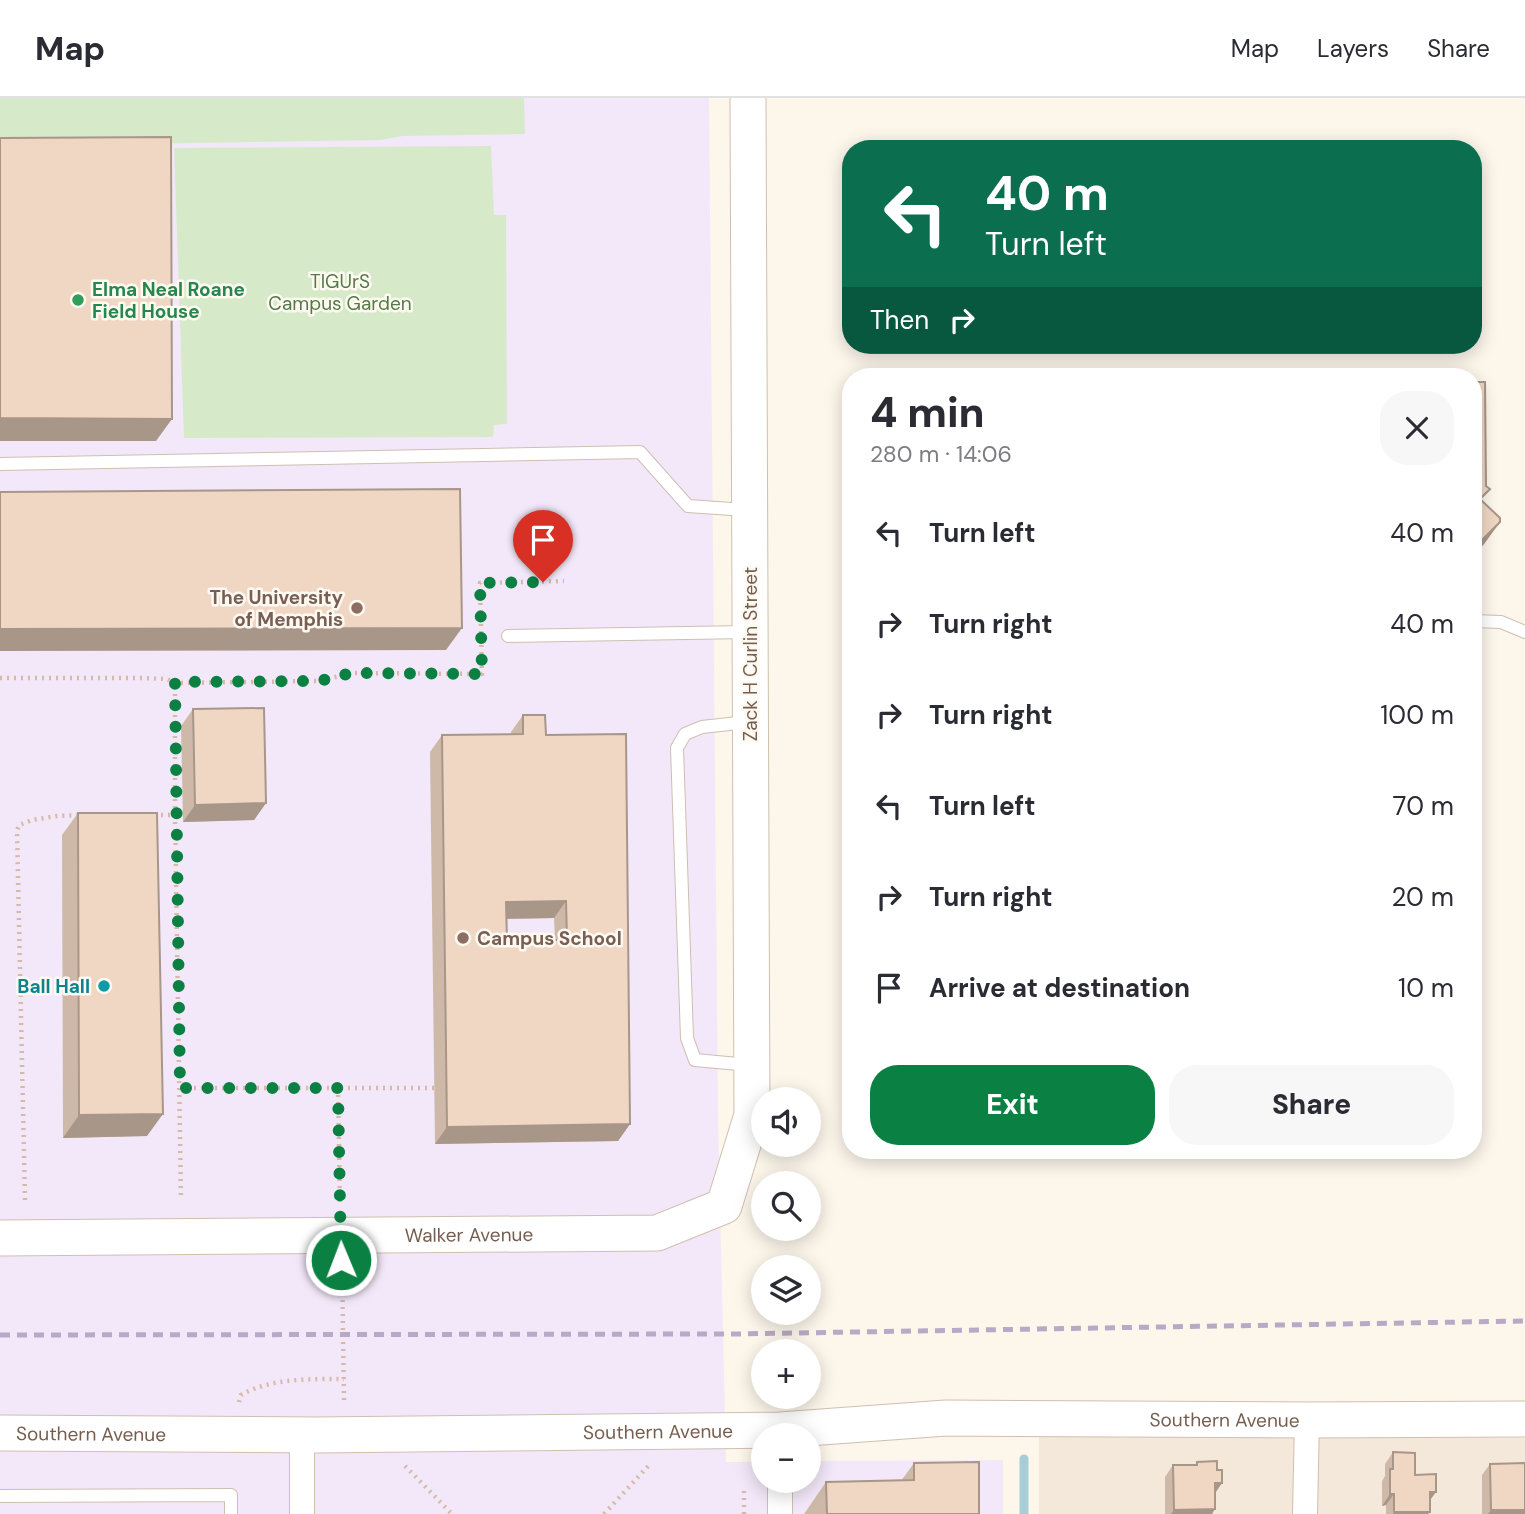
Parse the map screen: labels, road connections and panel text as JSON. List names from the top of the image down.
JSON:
{
  "streets": {
    "street": ["Zack H Curlin Street", "Walker Avenue", "Southern Avenue"]
  },
  "crossings": [
    ["Zack H Curlin Street", "Walker Avenue"]
  ],
  "parks": ["TIGUrS Campus Garden"],
  "places": [
    "Elma Neal Roane Field House",
    "The University of Memphis",
    "Campus School",
    "Ball Hall"
  ],
  "page": {
    "header": "Map",
    "nav": ["Map", "Layers", "Share"],
    "turn": ["40 m", "Turn left"],
    "then": "Then",
    "heading": ["4 min", "280 m · 14:06"],
    "list": [
      {
        "name": "Turn left",
        "value": "40 m"
      },
      {
        "name": "Turn right",
        "value": "40 m"
      },
      {
        "name": "Turn right",
        "value": "100 m"
      },
      {
        "name": "Turn left",
        "value": "70 m"
      },
      {
        "name": "Turn right",
        "value": "20 m"
      },
      {
        "name": "Arrive at destination",
        "value": "10 m"
      }
    ],
    "buttons": ["Exit", "Share"],
    "map_buttons": ["+", "−"]
  }
}
